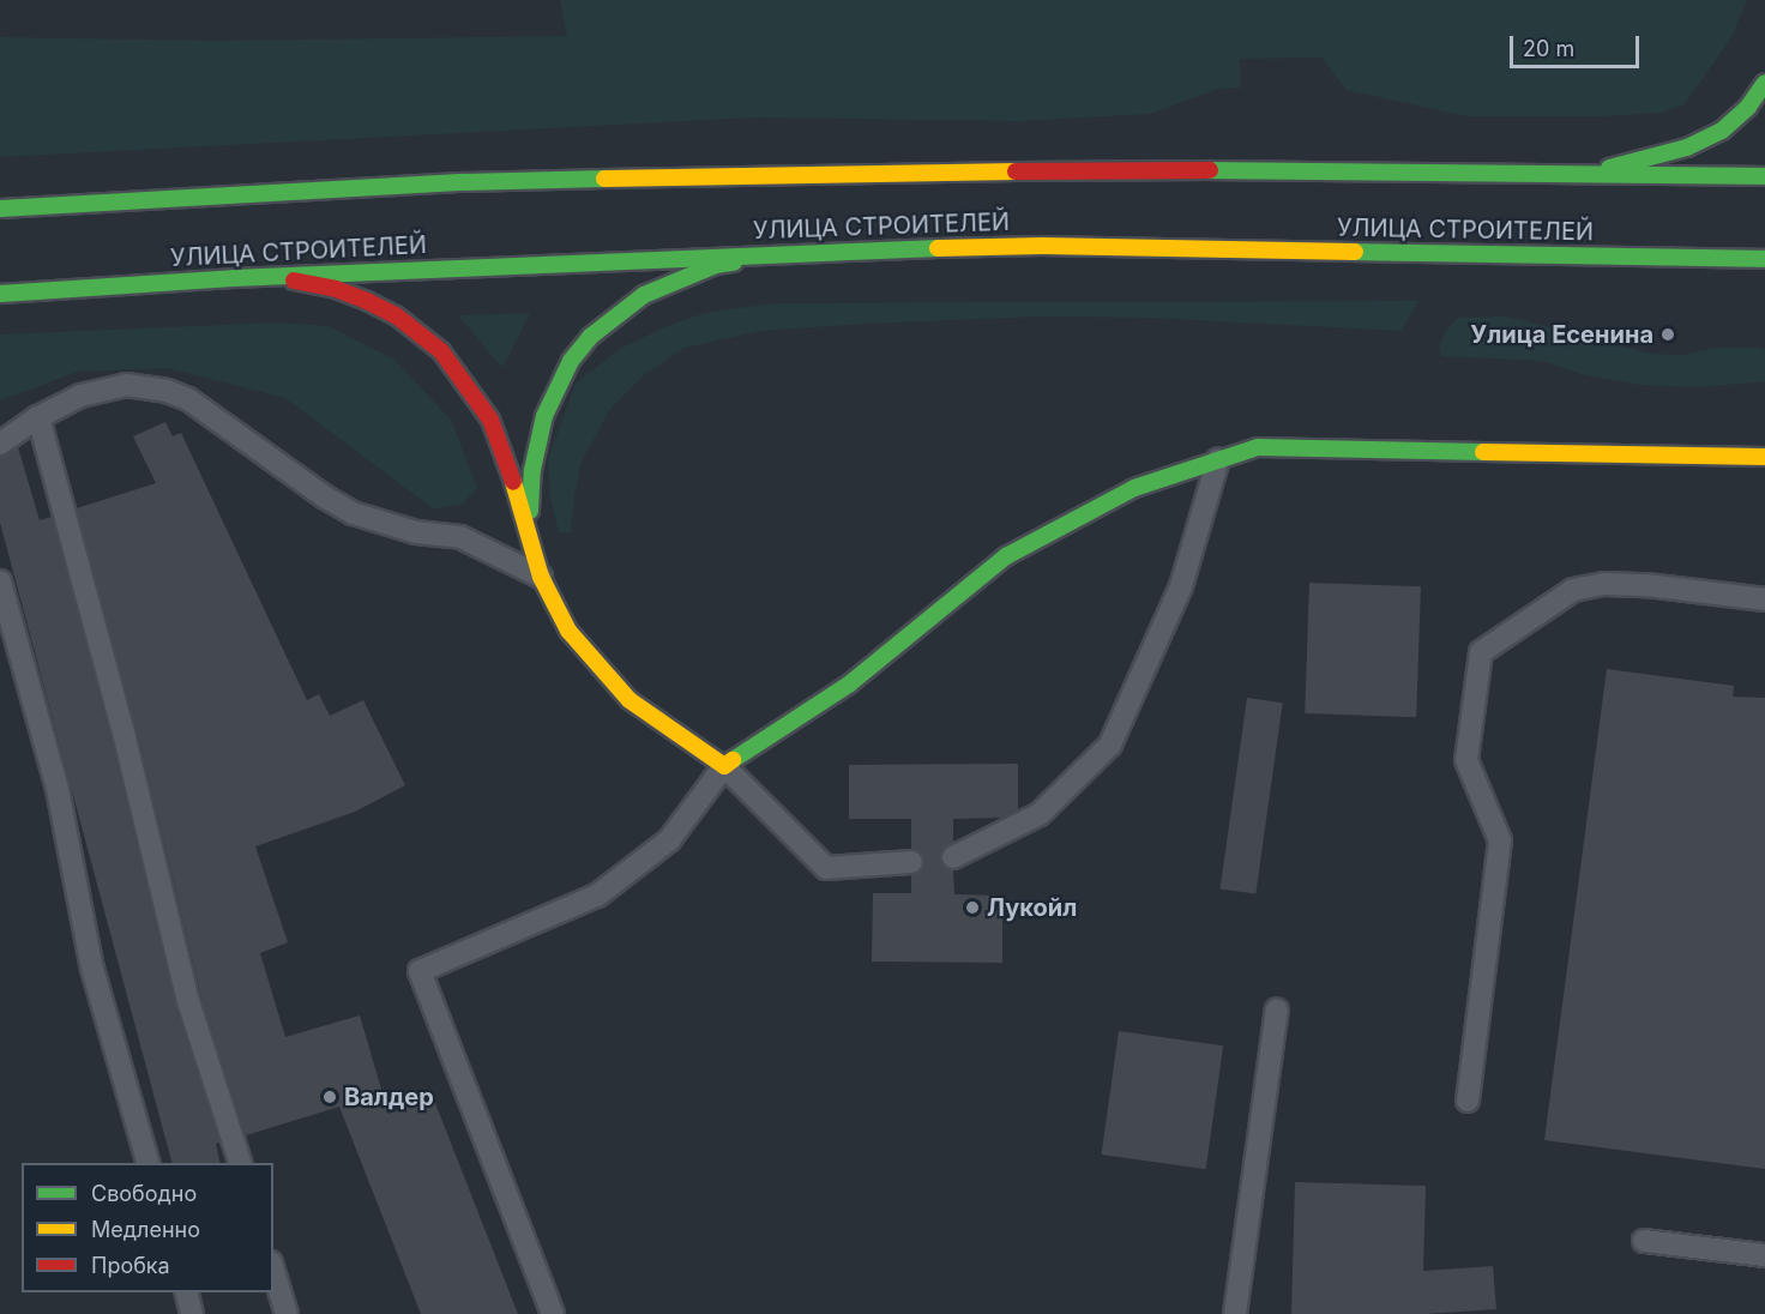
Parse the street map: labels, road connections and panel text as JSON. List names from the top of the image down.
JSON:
{
  "streets": {
    "main road": ["УЛИЦА СТРОИТЕЛЕЙ"]
  },
  "places": ["Улица Есенина", "Лукойл", "Валдер"],
  "legend": ["Свободно", "Медленно", "Пробка"],
  "scale_bar": "20 m"
}
